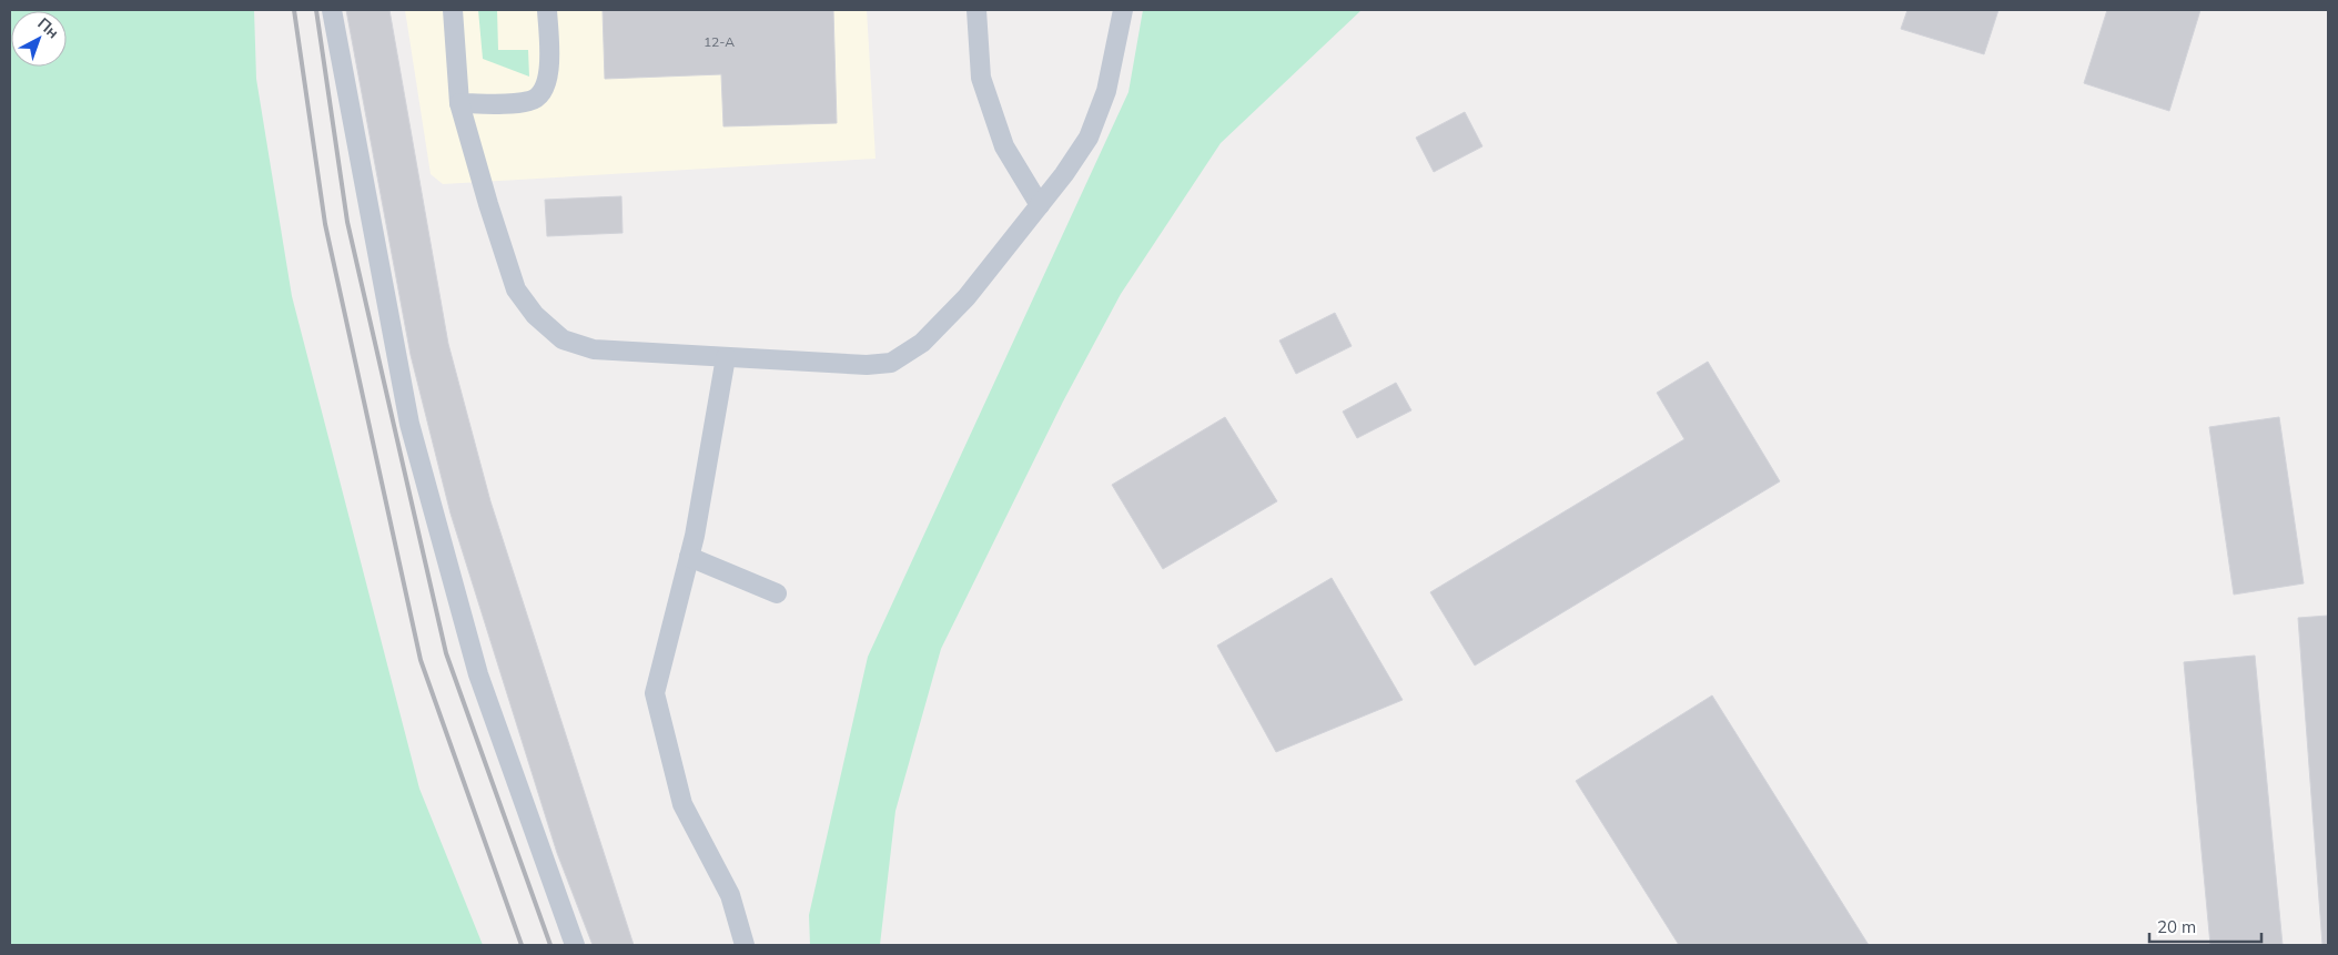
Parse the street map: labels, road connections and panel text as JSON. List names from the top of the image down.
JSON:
{
  "house_numbers": ["12-А"],
  "scale_bar": "20 m",
  "north": "top right"
}
